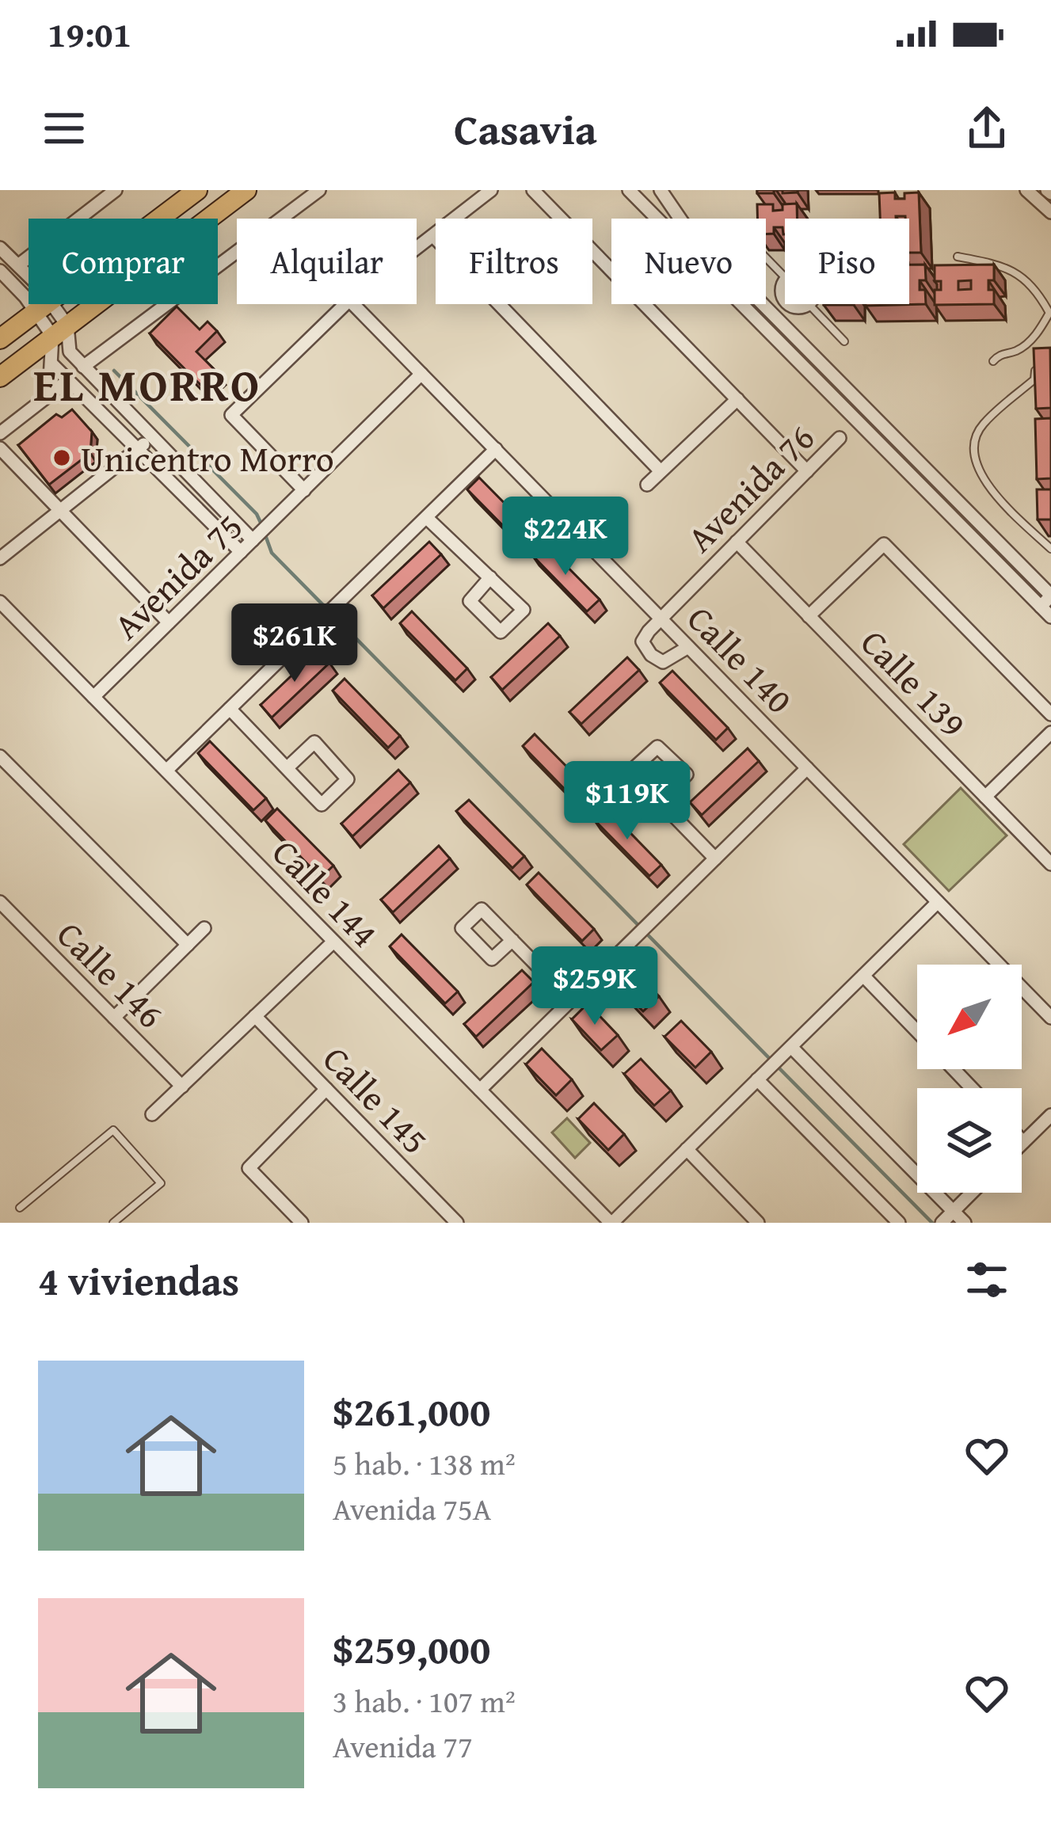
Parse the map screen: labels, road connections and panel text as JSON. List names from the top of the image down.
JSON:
{
  "streets": {
    "street": [
      "Avenida 76",
      "Avenida 75",
      "Calle 140",
      "Calle 139",
      "Calle 144",
      "Calle 146",
      "Calle 145"
    ]
  },
  "crossings": [
    ["Avenida 76", "Calle 140"],
    ["Avenida 76", "Calle 139"],
    ["Avenida 75", "Calle 140"],
    ["Avenida 75", "Calle 144"]
  ],
  "districts": ["EL MORRO"],
  "places": ["Unicentro Morro"],
  "north": "bottom left",
  "page": {
    "status": "19:01",
    "header": "Casavia",
    "chip": [
      "Comprar",
      "Alquilar",
      "Filtros",
      "Nuevo",
      "Piso"
    ],
    "price": [
      "$224K",
      "$261K",
      "$119K",
      "$259K"
    ],
    "heading": "4 viviendas",
    "list": [
      {
        "name": "$261,000",
        "note": "5 hab. · 138 m² · Avenida 75A"
      },
      {
        "name": "$259,000",
        "note": "3 hab. · 107 m² · Avenida 77"
      }
    ]
  }
}
